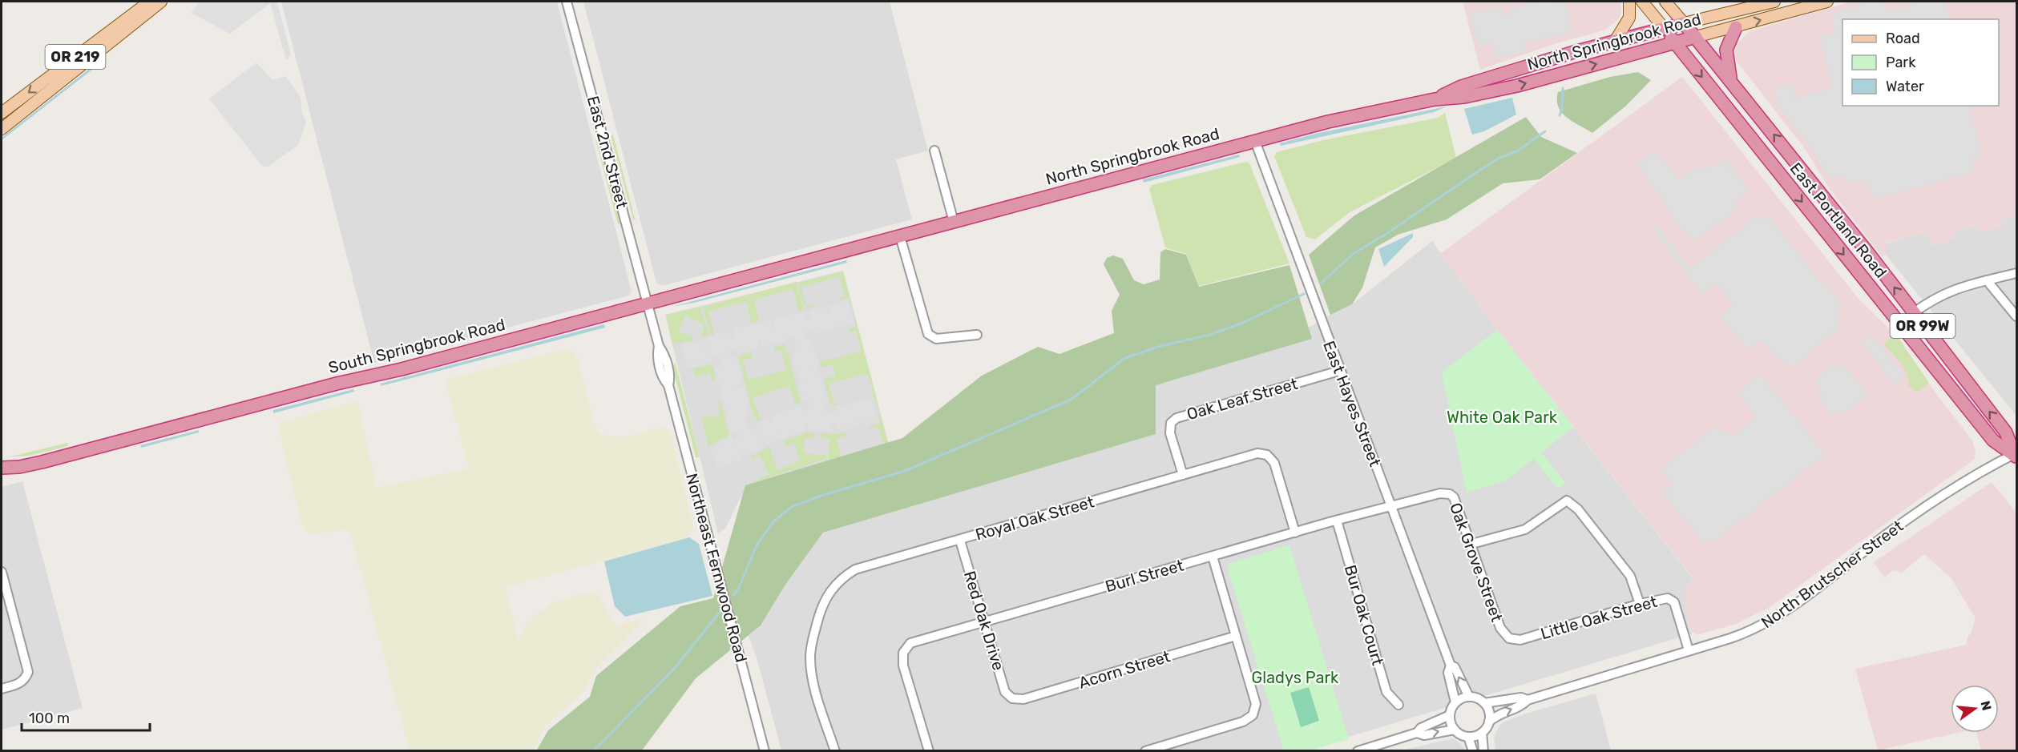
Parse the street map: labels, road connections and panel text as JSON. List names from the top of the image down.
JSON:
{
  "streets": {
    "highway": [
      "North Springbrook Road",
      "East Portland Road",
      "OR 99W",
      "South Springbrook Road"
    ],
    "main road": ["OR 219"],
    "street": [
      "East 2nd Street",
      "Oak Leaf Street",
      "East Hayes Street",
      "Royal Oak Street",
      "Oak Grove Street",
      "Northeast Fernwood Road",
      "North Brutscher Street",
      "Burl Street",
      "Bur Oak Court",
      "Little Oak Street",
      "Red Oak Drive",
      "Acorn Street"
    ]
  },
  "crossings": [
    ["North Springbrook Road", "East Portland Road"],
    ["North Springbrook Road", "South Springbrook Road"],
    ["North Springbrook Road", "East Hayes Street"],
    ["East 2nd Street", "South Springbrook Road"],
    ["East 2nd Street", "Northeast Fernwood Road"],
    ["East Portland Road", "North Brutscher Street"],
    ["South Springbrook Road", "Northeast Fernwood Road"],
    ["Oak Leaf Street", "East Hayes Street"],
    ["Oak Leaf Street", "Royal Oak Street"],
    ["East Hayes Street", "Oak Grove Street"],
    ["East Hayes Street", "North Brutscher Street"],
    ["East Hayes Street", "Burl Street"],
    ["Royal Oak Street", "Burl Street"],
    ["Royal Oak Street", "Red Oak Drive"],
    ["Oak Grove Street", "Burl Street"],
    ["Oak Grove Street", "Little Oak Street"],
    ["North Brutscher Street", "Little Oak Street"],
    ["Burl Street", "Bur Oak Court"],
    ["Burl Street", "Red Oak Drive"],
    ["Red Oak Drive", "Acorn Street"]
  ],
  "parks": ["White Oak Park", "Gladys Park"],
  "legend": ["Road", "Park", "Water"],
  "scale_bar": "100 m",
  "north": "right"
}
